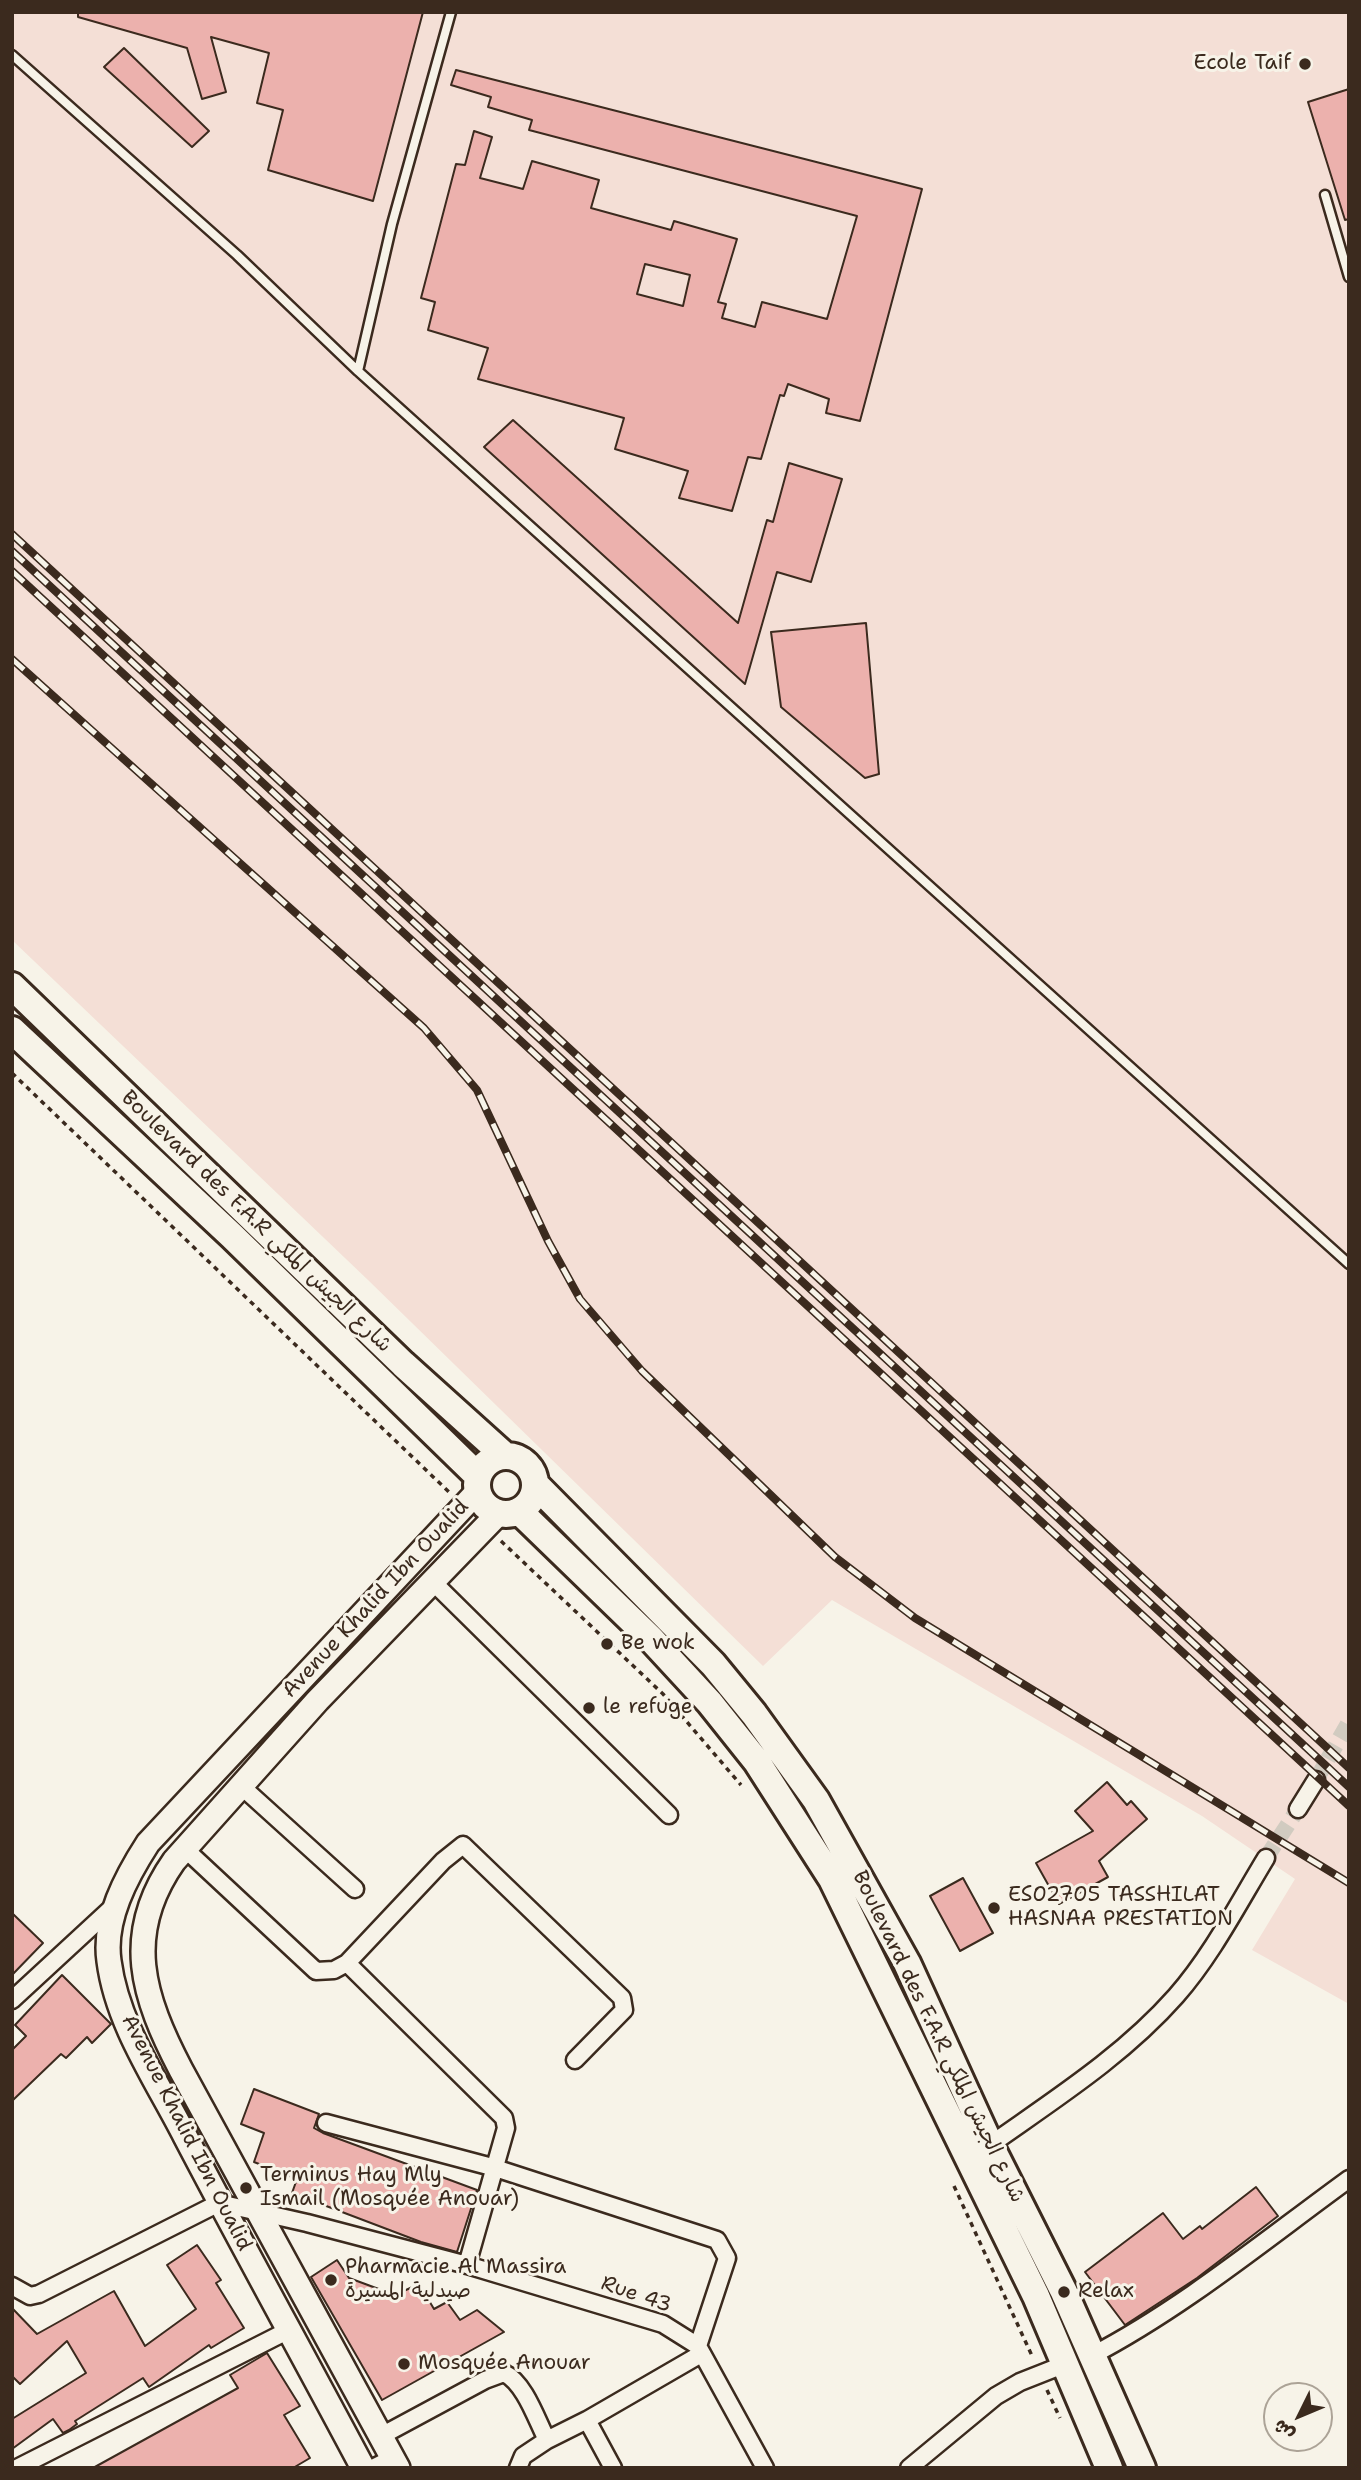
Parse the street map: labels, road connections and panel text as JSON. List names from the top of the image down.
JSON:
{
  "streets": {
    "main road": ["Boulevard des F.A.R شارع الجيش الملكي", "Avenue Khalid Ibn Oualid"],
    "street": ["Rue 43"]
  },
  "crossings": [
    ["Boulevard des F.A.R شارع الجيش الملكي", "Avenue Khalid Ibn Oualid"],
    ["Avenue Khalid Ibn Oualid", "Rue 43"]
  ],
  "places": [
    "Ecole Taif",
    "Be wok",
    "le refuge",
    "ES02705 TASSHILAT HASNAA PRESTATION",
    "Terminus Hay Mly Ismail (Mosquée Anouar)",
    "Pharmacie Al Massira صيدلية المسيرة",
    "Relax",
    "Mosquée Anouar"
  ],
  "north": "bottom left"
}
